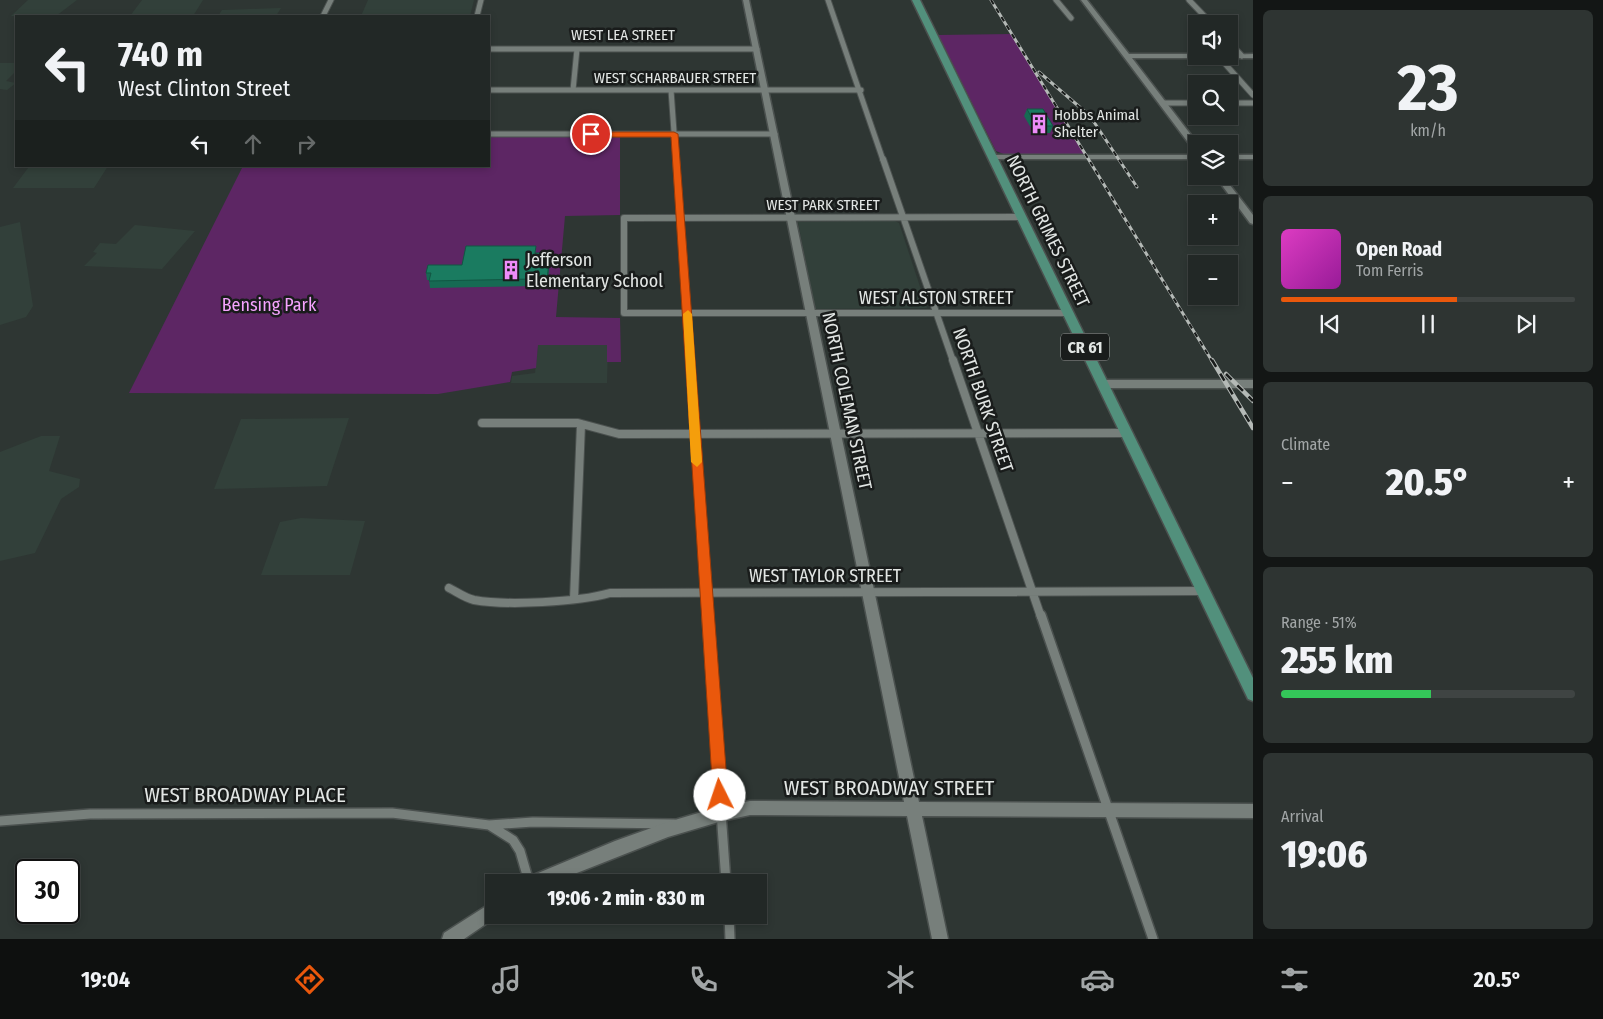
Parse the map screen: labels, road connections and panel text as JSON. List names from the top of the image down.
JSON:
{
  "streets": {
    "main road": ["NORTH GRIMES STREET", "CR 61"],
    "street": [
      "WEST LEA STREET",
      "WEST SCHARBAUER STREET",
      "WEST PARK STREET",
      "WEST ALSTON STREET",
      "NORTH BURK STREET",
      "NORTH COLEMAN STREET",
      "WEST TAYLOR STREET",
      "WEST BROADWAY STREET",
      "WEST BROADWAY PLACE"
    ]
  },
  "crossings": [
    ["WEST LEA STREET", "NORTH COLEMAN STREET"],
    ["WEST SCHARBAUER STREET", "NORTH BURK STREET"],
    ["WEST SCHARBAUER STREET", "NORTH COLEMAN STREET"],
    ["WEST PARK STREET", "NORTH GRIMES STREET"],
    ["WEST PARK STREET", "WEST ALSTON STREET"],
    ["WEST PARK STREET", "NORTH BURK STREET"],
    ["WEST PARK STREET", "NORTH COLEMAN STREET"],
    ["NORTH GRIMES STREET", "WEST ALSTON STREET"],
    ["NORTH GRIMES STREET", "WEST TAYLOR STREET"],
    ["WEST ALSTON STREET", "NORTH BURK STREET"],
    ["WEST ALSTON STREET", "NORTH COLEMAN STREET"],
    ["NORTH BURK STREET", "WEST TAYLOR STREET"],
    ["NORTH BURK STREET", "WEST BROADWAY STREET"],
    ["NORTH COLEMAN STREET", "WEST TAYLOR STREET"],
    ["NORTH COLEMAN STREET", "WEST BROADWAY STREET"],
    ["WEST BROADWAY STREET", "WEST BROADWAY PLACE"]
  ],
  "parks": ["Bensing Park"],
  "places": {
    "building": ["Hobbs Animal Shelter", "Jefferson Elementary School"]
  },
  "page": {
    "tile": [
      ["23", "km/h"],
      "Climate",
      ["Range · 51%", "255 km"],
      ["Arrival", "19:06"]
    ],
    "map_buttons": ["+", "−"],
    "turn": ["740 m", "West Clinton Street"],
    "song": ["Open Road", "Tom Ferris"],
    "heat": ["−", "20.5°", "+"],
    "limit": "30",
    "trip": "19:06 · 2 min · 830 m",
    "tabs": ["19:04", "20.5°"]
  }
}
